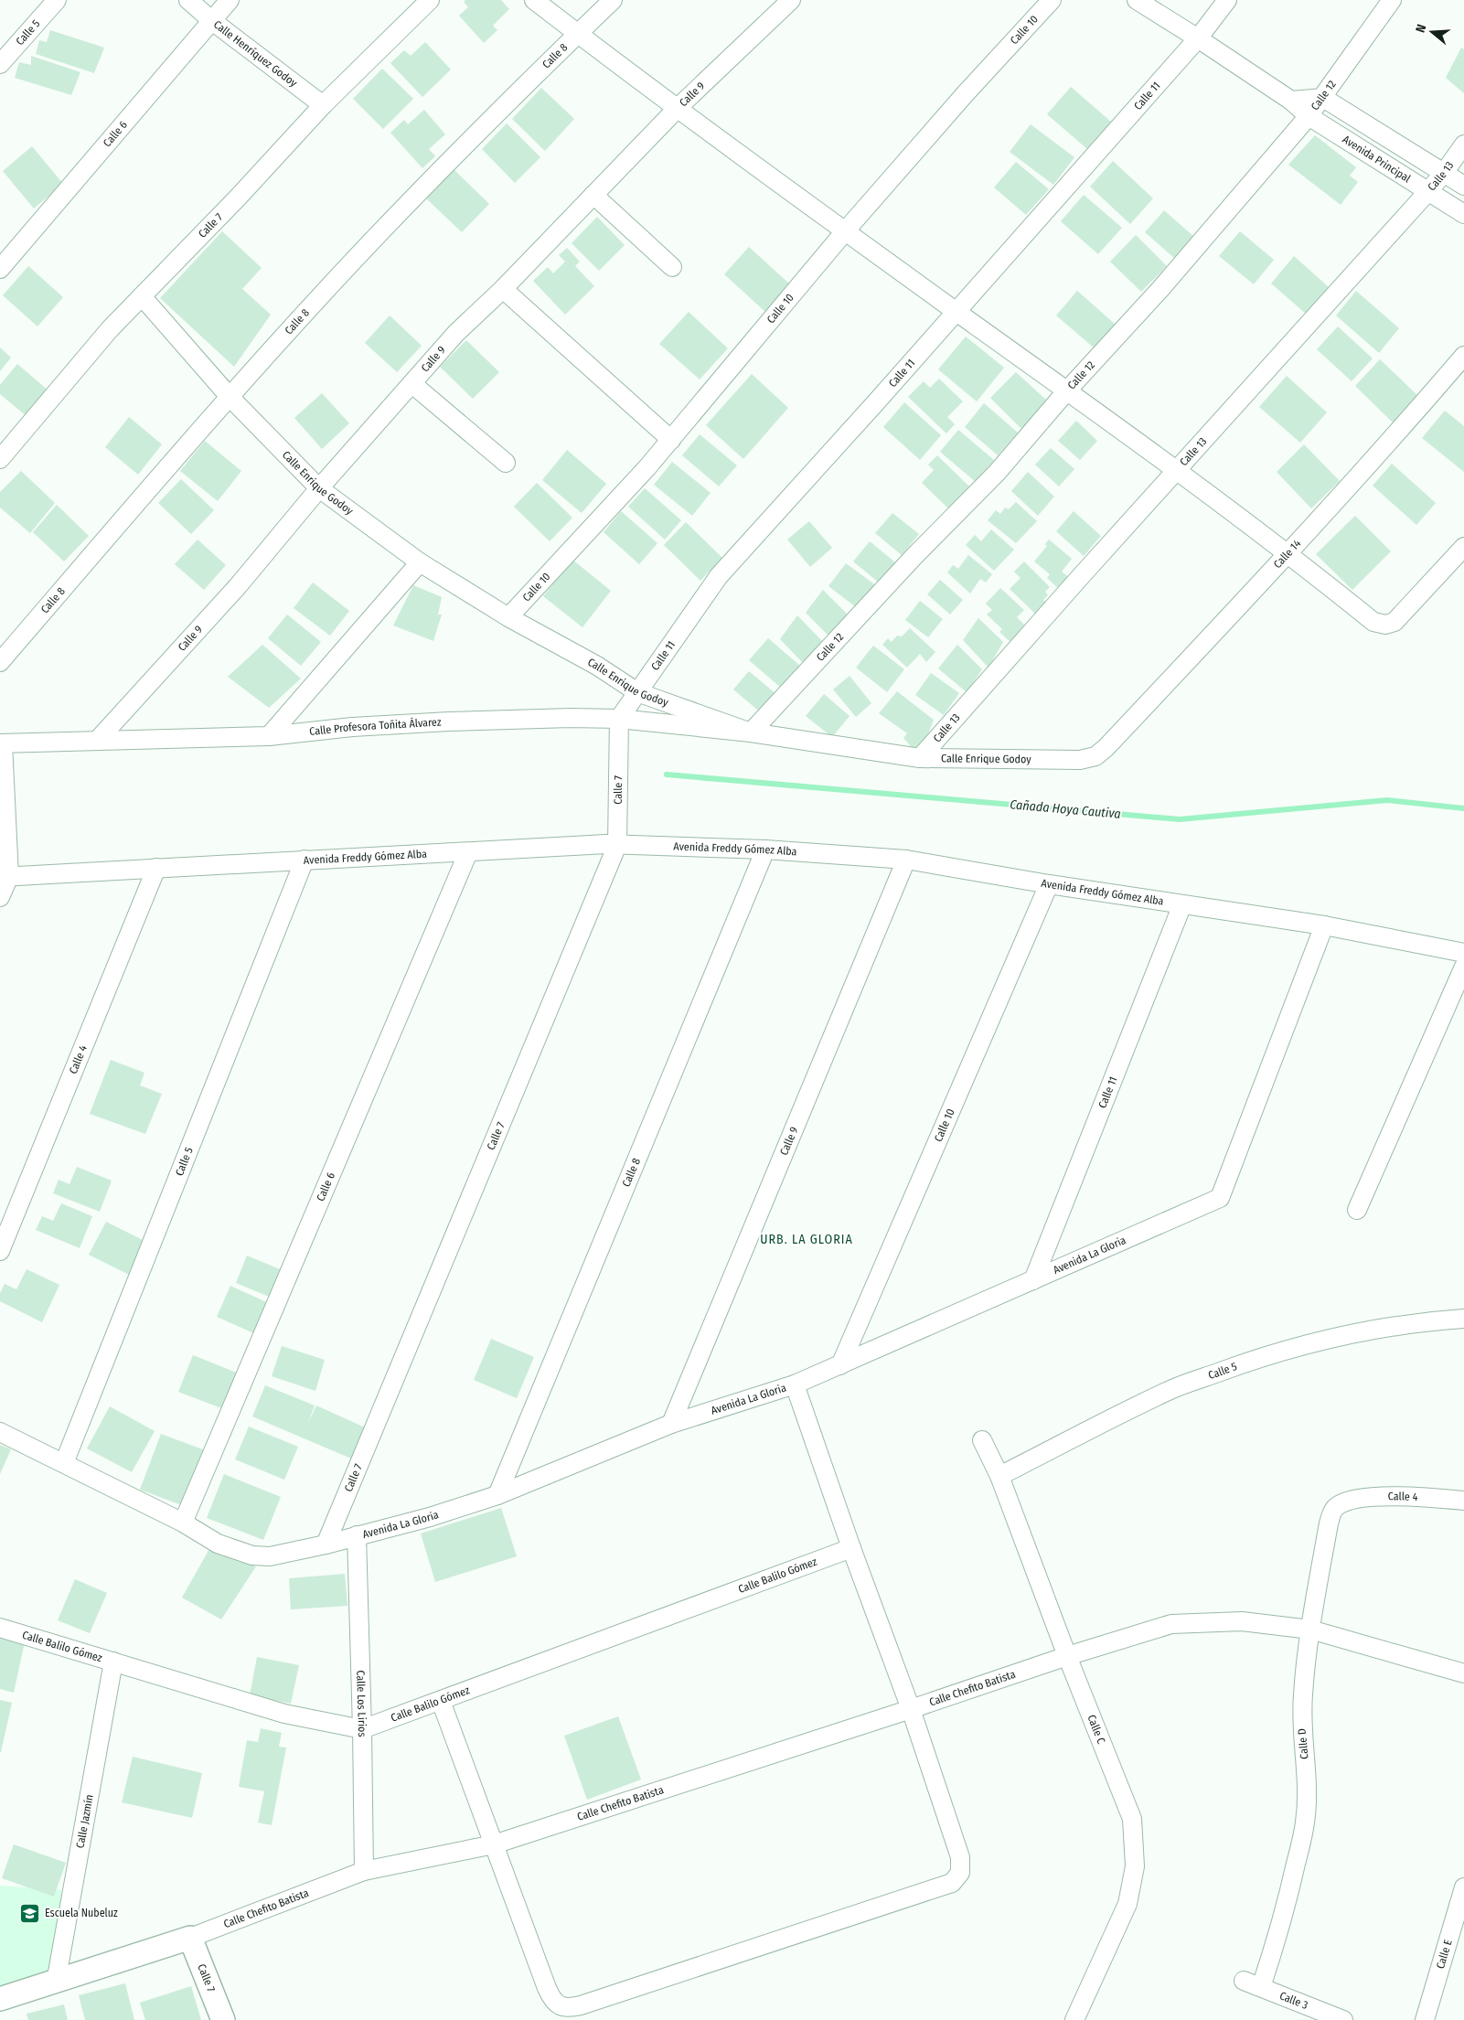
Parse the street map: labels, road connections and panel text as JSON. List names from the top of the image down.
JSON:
{
  "streets": {
    "street": [
      "Calle 10",
      "Calle 5",
      "Calle Henríquez Godoy",
      "Calle 8",
      "Calle 9",
      "Calle 12",
      "Calle 11",
      "Calle 6",
      "Avenida Principal",
      "Calle 13",
      "Calle 7",
      "Calle Enrique Godoy",
      "Calle 14",
      "Calle Profesora Toñita Álvarez",
      "Avenida Freddy Gómez Alba",
      "Calle 4",
      "Avenida La Gloria",
      "Calle Balilo Gómez",
      "Calle Chefito Batista",
      "Calle Los Lirios",
      "Calle C",
      "Calle D",
      "Calle Jazmín",
      "Calle E",
      "Calle 3"
    ]
  },
  "crossings": [
    ["Calle 10", "Calle Enrique Godoy"],
    ["Calle 10", "Avenida Freddy Gómez Alba"],
    ["Calle 10", "Avenida La Gloria"],
    ["Calle 5", "Avenida Freddy Gómez Alba"],
    ["Calle 5", "Avenida La Gloria"],
    ["Calle 5", "Calle C"],
    ["Calle Henríquez Godoy", "Calle 6"],
    ["Calle Henríquez Godoy", "Calle 7"],
    ["Calle 8", "Calle Enrique Godoy"],
    ["Calle 8", "Avenida Freddy Gómez Alba"],
    ["Calle 8", "Avenida La Gloria"],
    ["Calle 9", "Calle Enrique Godoy"],
    ["Calle 9", "Calle Profesora Toñita Álvarez"],
    ["Calle 9", "Avenida Freddy Gómez Alba"],
    ["Calle 9", "Avenida La Gloria"],
    ["Calle 12", "Avenida Principal"],
    ["Calle 12", "Calle Enrique Godoy"],
    ["Calle 12", "Calle Profesora Toñita Álvarez"],
    ["Calle 11", "Avenida Principal"],
    ["Calle 11", "Calle 7"],
    ["Calle 11", "Calle Enrique Godoy"],
    ["Calle 11", "Calle Profesora Toñita Álvarez"],
    ["Calle 11", "Avenida Freddy Gómez Alba"],
    ["Calle 11", "Avenida La Gloria"],
    ["Calle 6", "Avenida Freddy Gómez Alba"],
    ["Calle 6", "Avenida La Gloria"],
    ["Avenida Principal", "Calle 13"],
    ["Calle 13", "Calle Enrique Godoy"],
    ["Calle 7", "Calle Enrique Godoy"],
    ["Calle 7", "Calle Profesora Toñita Álvarez"],
    ["Calle 7", "Avenida Freddy Gómez Alba"],
    ["Calle 7", "Avenida La Gloria"],
    ["Calle 7", "Calle Chefito Batista"],
    ["Calle Enrique Godoy", "Calle 14"],
    ["Calle Enrique Godoy", "Calle Profesora Toñita Álvarez"],
    ["Avenida Freddy Gómez Alba", "Calle 4"],
    ["Avenida Freddy Gómez Alba", "Avenida La Gloria"],
    ["Calle 4", "Calle D"],
    ["Avenida La Gloria", "Calle Los Lirios"],
    ["Calle Balilo Gómez", "Calle Los Lirios"],
    ["Calle Balilo Gómez", "Calle Jazmín"],
    ["Calle Chefito Batista", "Calle Los Lirios"],
    ["Calle Chefito Batista", "Calle C"],
    ["Calle Chefito Batista", "Calle D"],
    ["Calle Chefito Batista", "Calle Jazmín"],
    ["Calle D", "Calle 3"]
  ],
  "districts": ["URB. LA GLORIA"],
  "water": ["Cañada Hoya Cautiva"],
  "places": {
    "school or university": ["Escuela Nubeluz"]
  },
  "north": "left"
}
